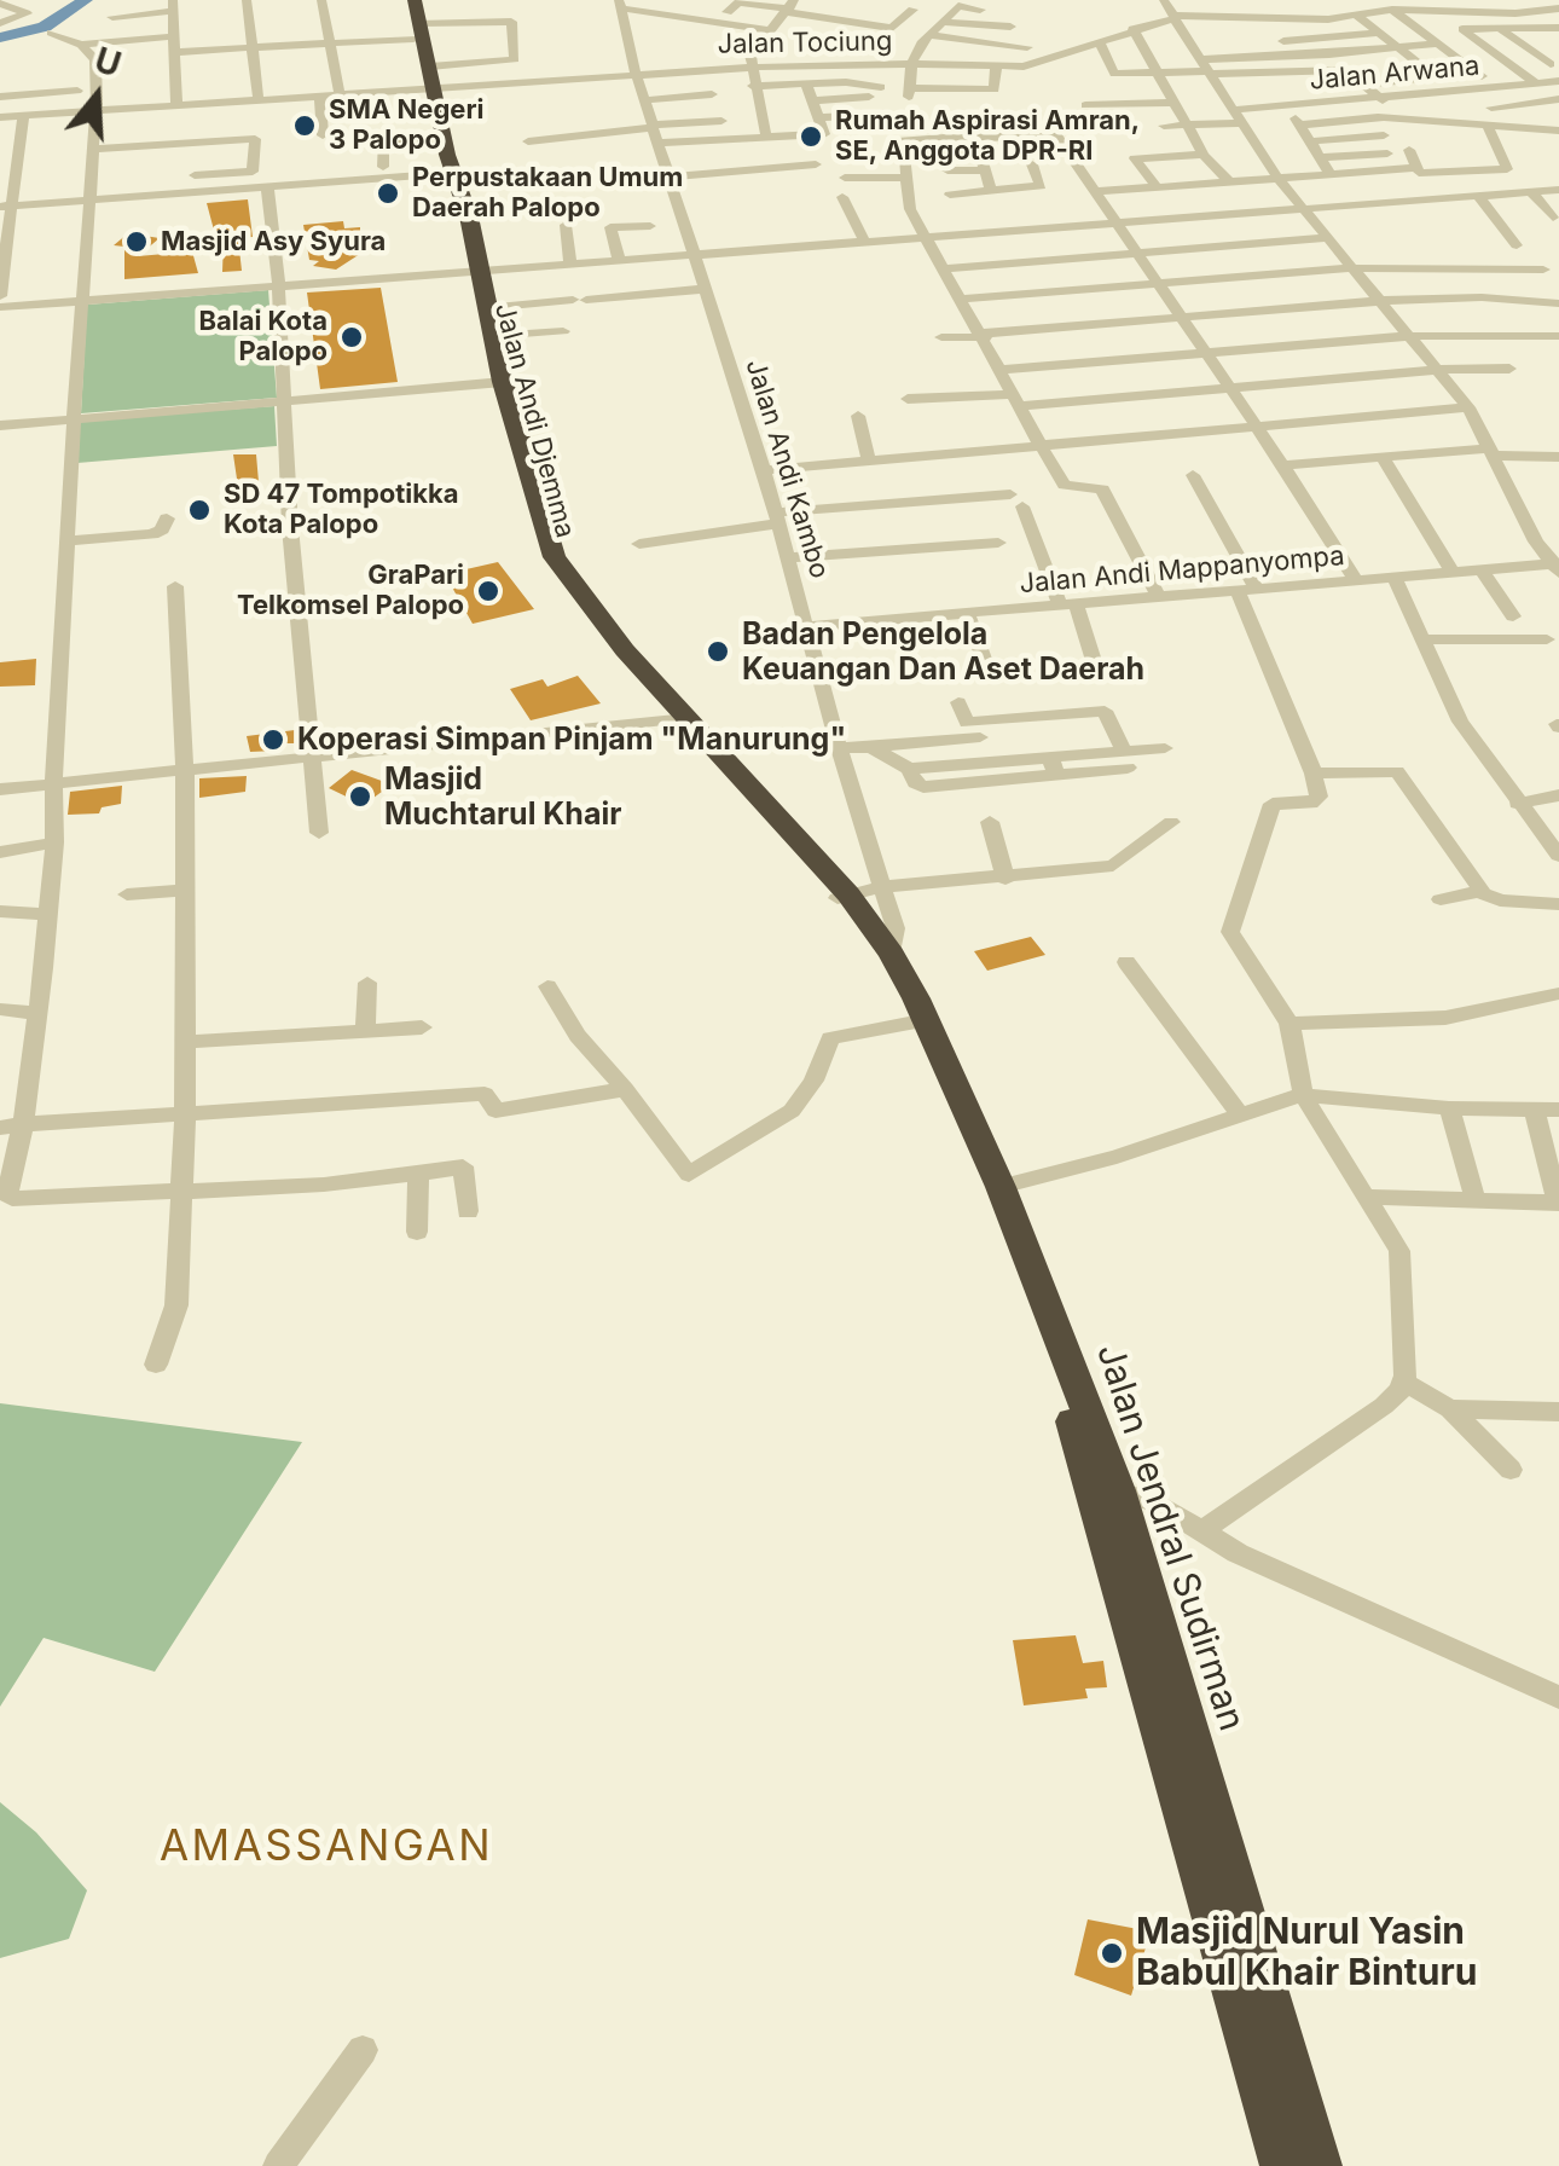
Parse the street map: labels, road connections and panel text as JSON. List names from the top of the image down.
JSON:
{
  "streets": {
    "highway": ["Jalan Andi Djemma", "Jalan Jendral Sudirman"],
    "street": [
      "Jalan Tociung",
      "Jalan Arwana",
      "Jalan Andi Kambo",
      "Jalan Andi Mappanyompa"
    ]
  },
  "crossings": [
    ["Jalan Tociung", "Jalan Andi Djemma"],
    ["Jalan Tociung", "Jalan Andi Kambo"],
    ["Jalan Andi Djemma", "Jalan Andi Kambo"],
    ["Jalan Andi Djemma", "Jalan Jendral Sudirman"],
    ["Jalan Andi Kambo", "Jalan Andi Mappanyompa"],
    ["Jalan Andi Kambo", "Jalan Jendral Sudirman"]
  ],
  "districts": ["AMASSANGAN"],
  "places": [
    "SMA Negeri 3 Palopo",
    "Rumah Aspirasi Amran, SE, Anggota DPR-RI",
    "Perpustakaan Umum Daerah Palopo",
    "Masjid Asy Syura",
    "Balai Kota Palopo",
    "SD 47 Tompotikka Kota Palopo",
    "GraPari Telkomsel Palopo",
    "Badan Pengelola Keuangan Dan Aset Daerah",
    "Koperasi Simpan Pinjam \"Manurung\"",
    "Masjid Muchtarul Khair",
    "Masjid Nurul Yasin Babul Khair Binturu"
  ],
  "north": "top"
}
